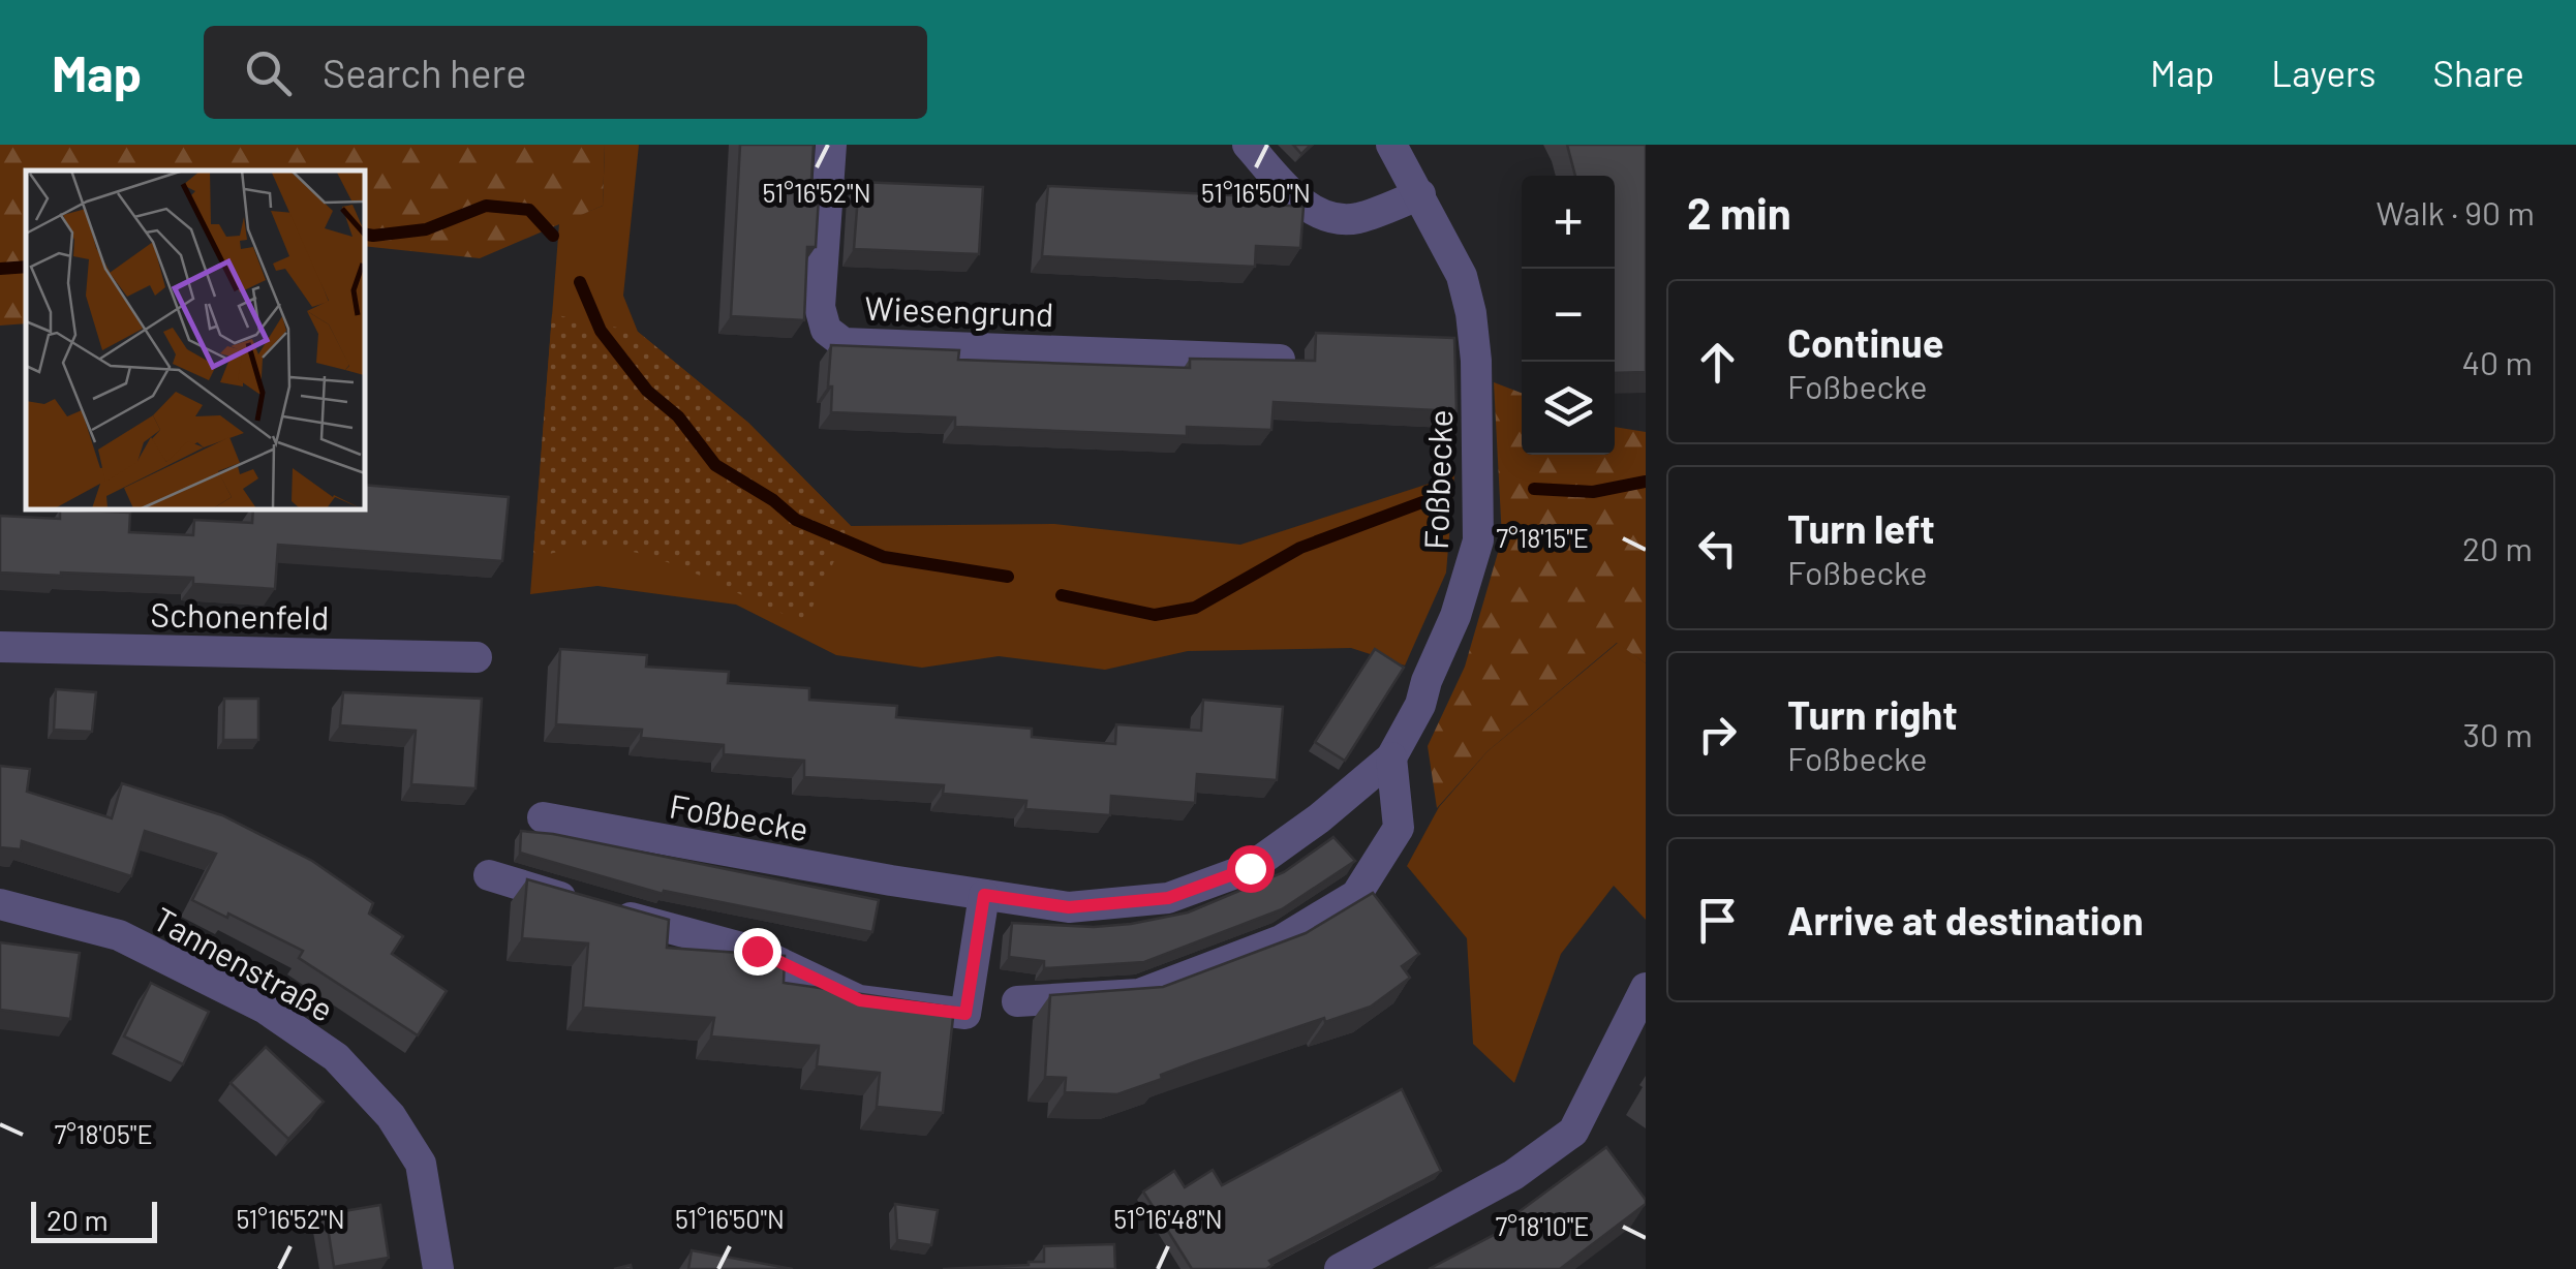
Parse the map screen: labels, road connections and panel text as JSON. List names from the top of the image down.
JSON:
{
  "streets": {
    "street": [
      "Wiesengrund",
      "Foßbecke",
      "Schonenfeld",
      "Tannenstraße"
    ]
  },
  "scale_bar": "20 m",
  "page": {
    "header": "Map",
    "search": "Search here",
    "nav": ["Map", "Layers", "Share"],
    "heading": ["2 min", "Walk · 90 m"],
    "map_buttons": ["+", "−"],
    "list": [
      ["Continue", "Foßbecke", "40 m"],
      ["Turn left", "Foßbecke", "20 m"],
      ["Turn right", "Foßbecke", "30 m"],
      "Arrive at destination"
    ],
    "scale": "20 m"
  },
  "coordinates": [
    "51°16'52\"N",
    "51°16'50\"N",
    "7°18'15\"E",
    "7°18'05\"E",
    "51°16'48\"N",
    "7°18'10\"E"
  ]
}
